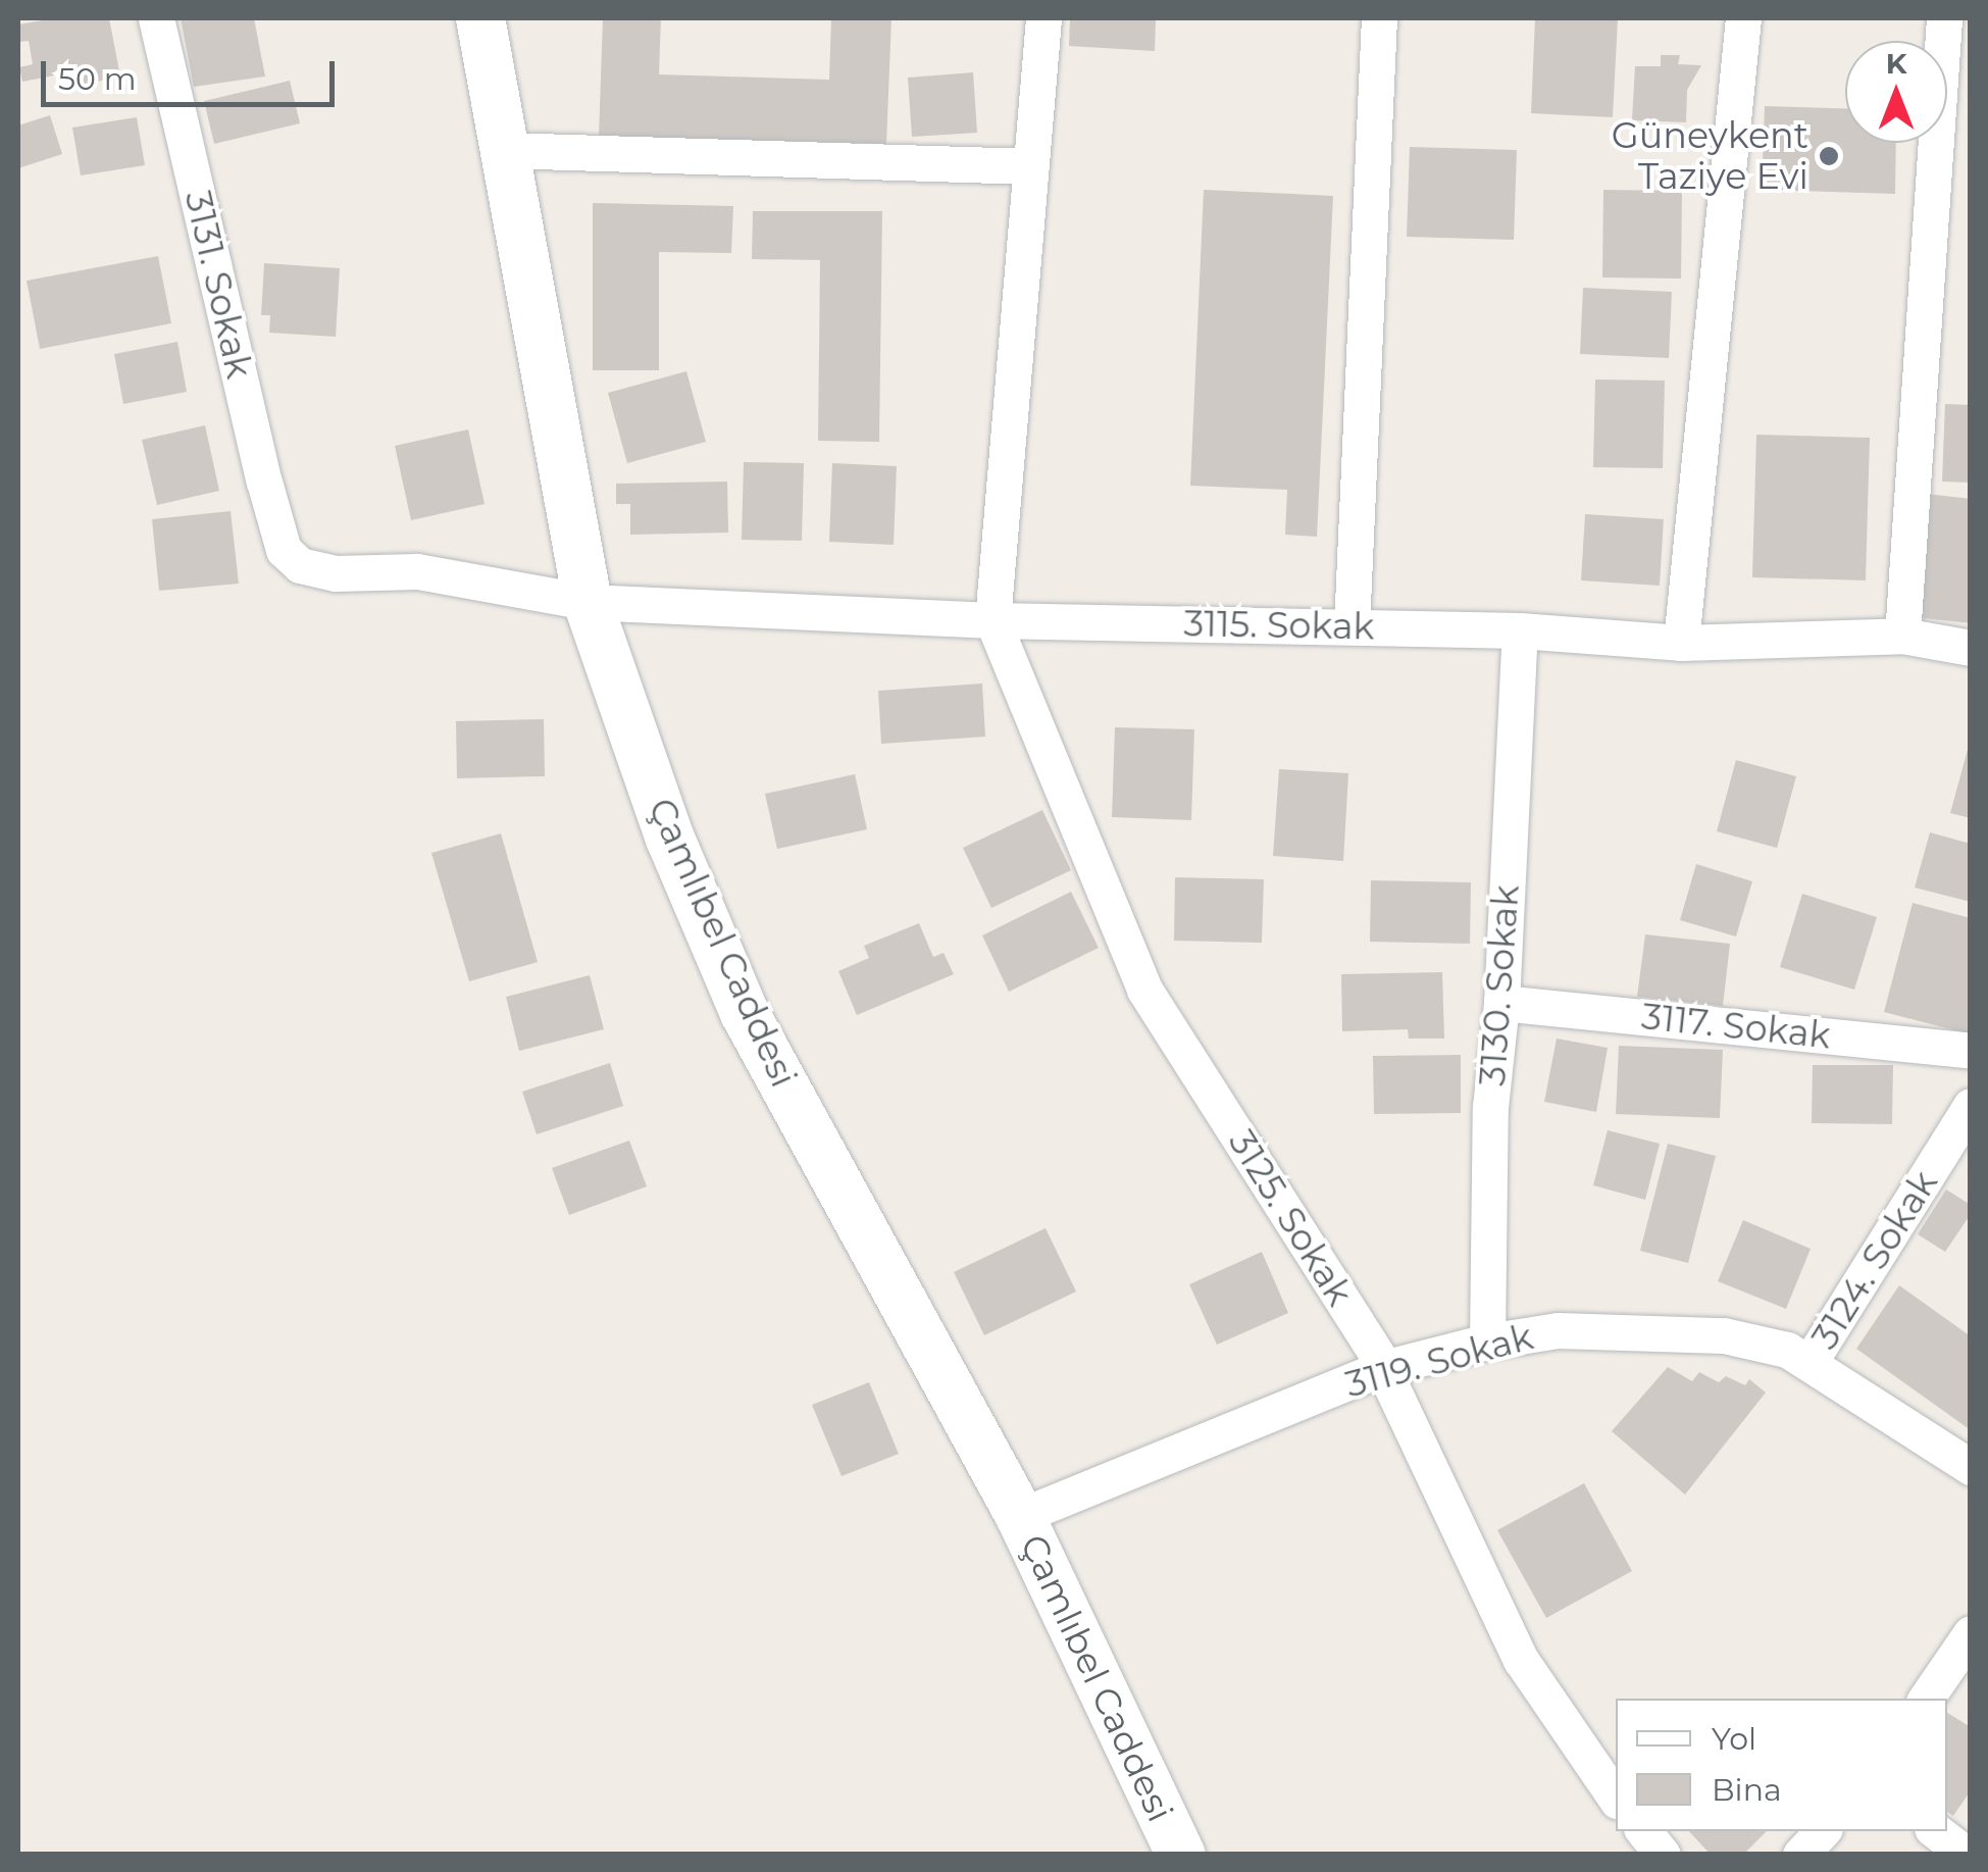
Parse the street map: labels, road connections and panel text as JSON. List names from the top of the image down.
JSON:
{
  "streets": {
    "street": [
      "3131. Sokak",
      "3115. Sokak",
      "Çamlıbel Caddesi",
      "3130. Sokak",
      "3117. Sokak",
      "3125. Sokak",
      "3124. Sokak",
      "3119. Sokak"
    ]
  },
  "crossings": [
    ["3131. Sokak", "3115. Sokak"],
    ["3115. Sokak", "Çamlıbel Caddesi"],
    ["3115. Sokak", "3130. Sokak"],
    ["3115. Sokak", "3125. Sokak"],
    ["Çamlıbel Caddesi", "3119. Sokak"],
    ["3130. Sokak", "3117. Sokak"],
    ["3130. Sokak", "3119. Sokak"],
    ["3125. Sokak", "3119. Sokak"],
    ["3124. Sokak", "3119. Sokak"]
  ],
  "places": ["Güneykent Taziye Evi"],
  "legend": ["Yol", "Bina"],
  "scale_bar": "50 m",
  "north": "top"
}
